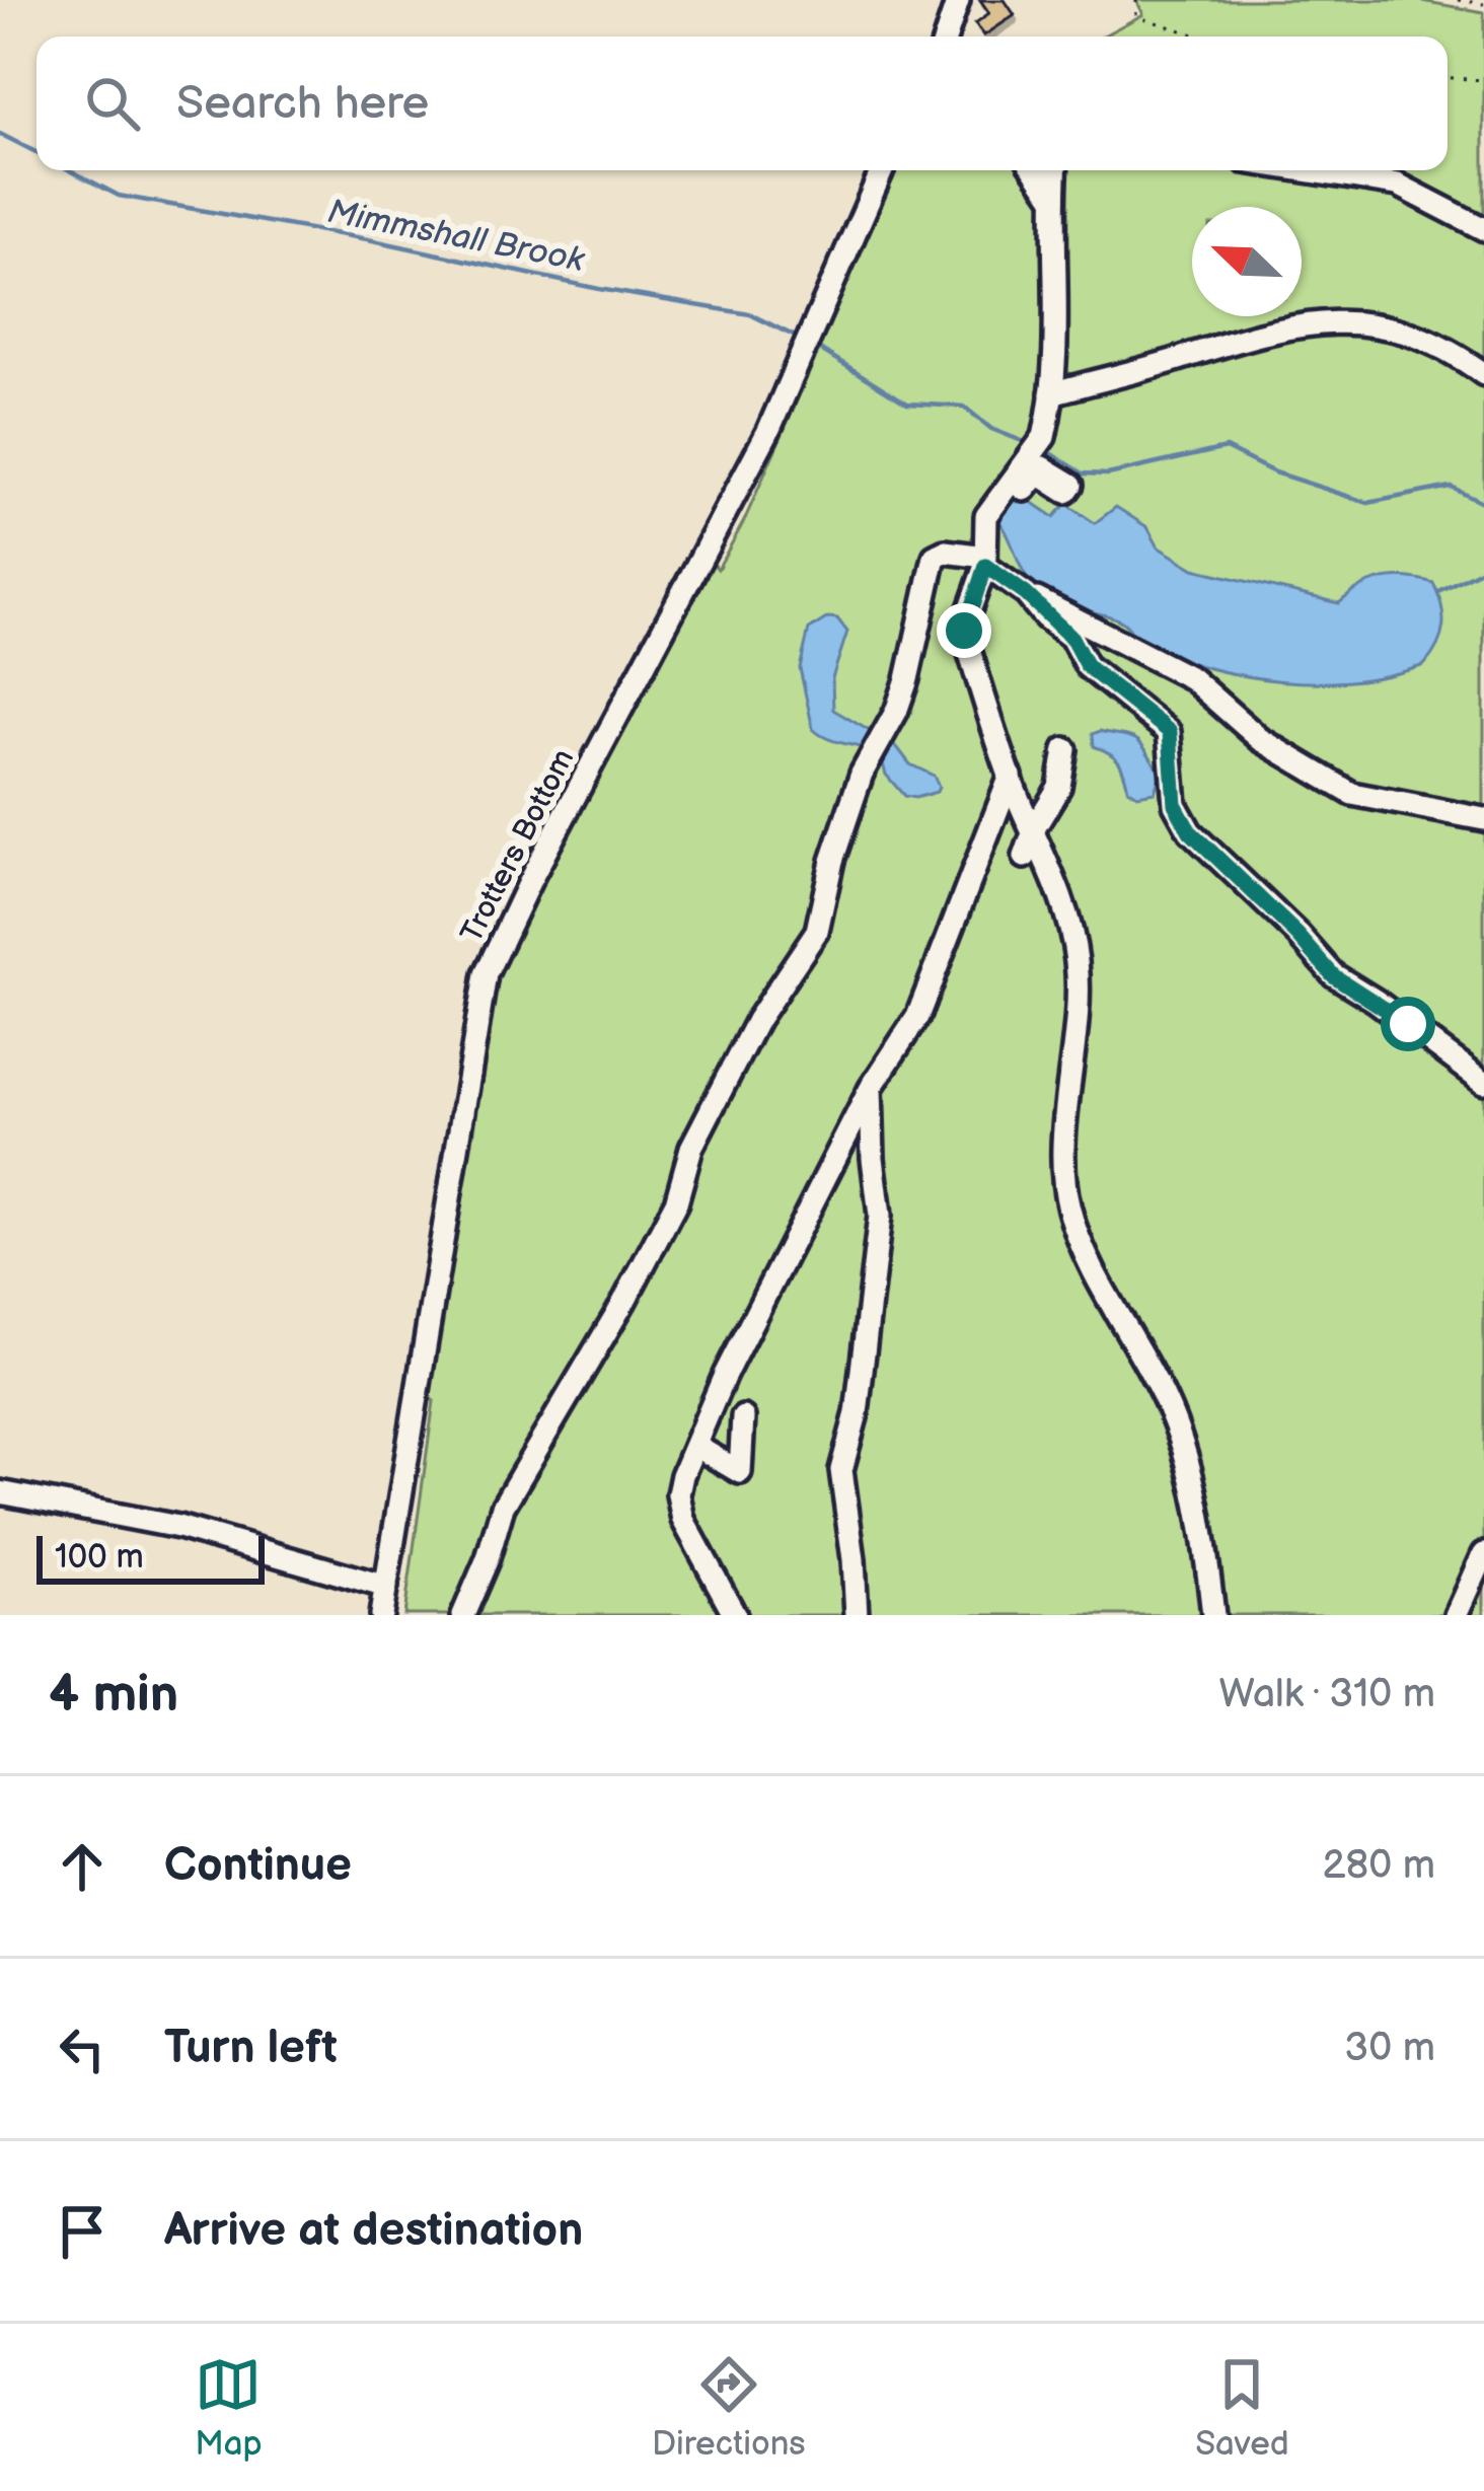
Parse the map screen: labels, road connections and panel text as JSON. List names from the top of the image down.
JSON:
{
  "streets": {
    "street": ["Trotters Bottom"]
  },
  "water": ["Mimmshall Brook"],
  "scale_bar": "100 m",
  "north": "top left",
  "page": {
    "search": "Search here",
    "scale": "100 m",
    "heading": ["4 min", "Walk · 310 m"],
    "list": [
      ["Continue", "280 m"],
      ["Turn left", "30 m"],
      "Arrive at destination"
    ],
    "nav": ["Map", "Directions", "Saved"]
  }
}
